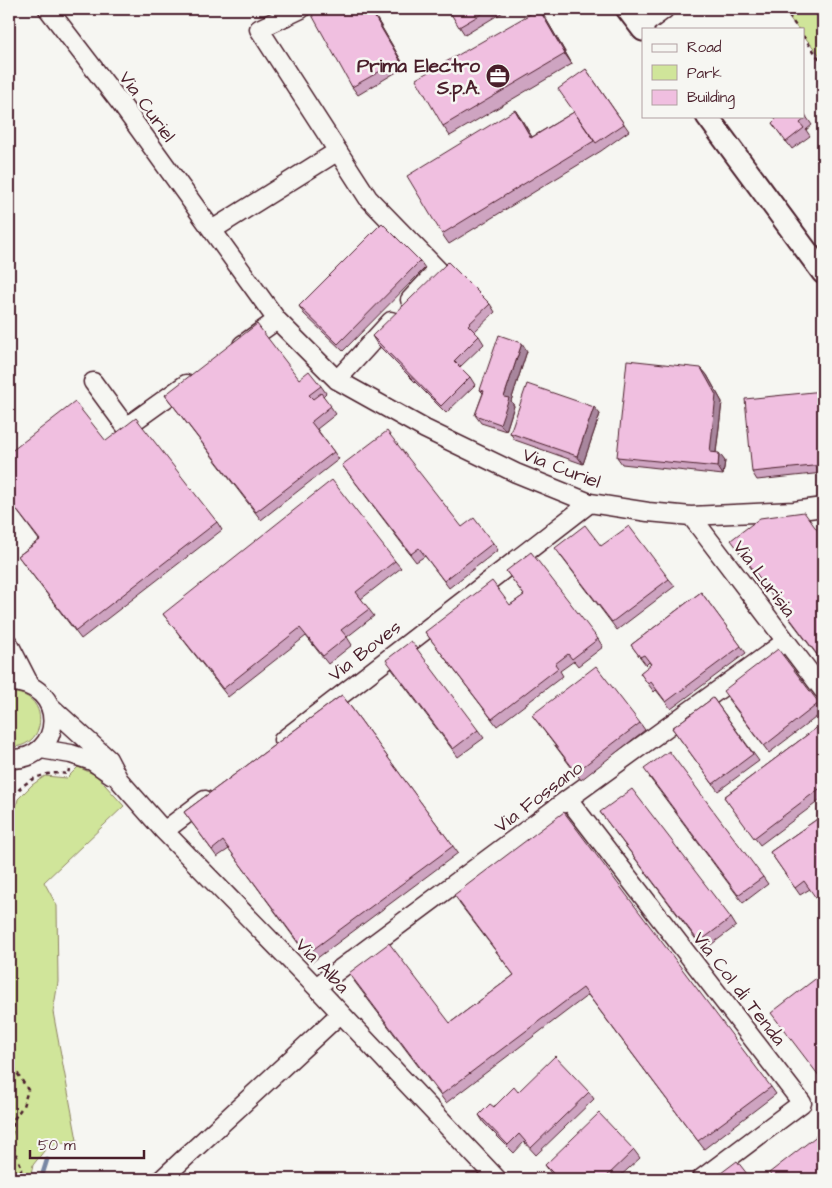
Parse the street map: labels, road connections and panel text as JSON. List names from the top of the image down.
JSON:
{
  "streets": {
    "street": [
      "Via Curiel",
      "Via Lurisia",
      "Via Boves",
      "Via Fossano",
      "Via Alba",
      "Via Col di Tenda"
    ]
  },
  "crossings": [
    ["Via Curiel", "Via Lurisia"],
    ["Via Curiel", "Via Boves"],
    ["Via Lurisia", "Via Fossano"],
    ["Via Fossano", "Via Alba"],
    ["Via Fossano", "Via Col di Tenda"]
  ],
  "places": {
    "office": ["Prima Electro S.p.A."]
  },
  "legend": ["Road", "Park", "Building"],
  "scale_bar": "50 m"
}
